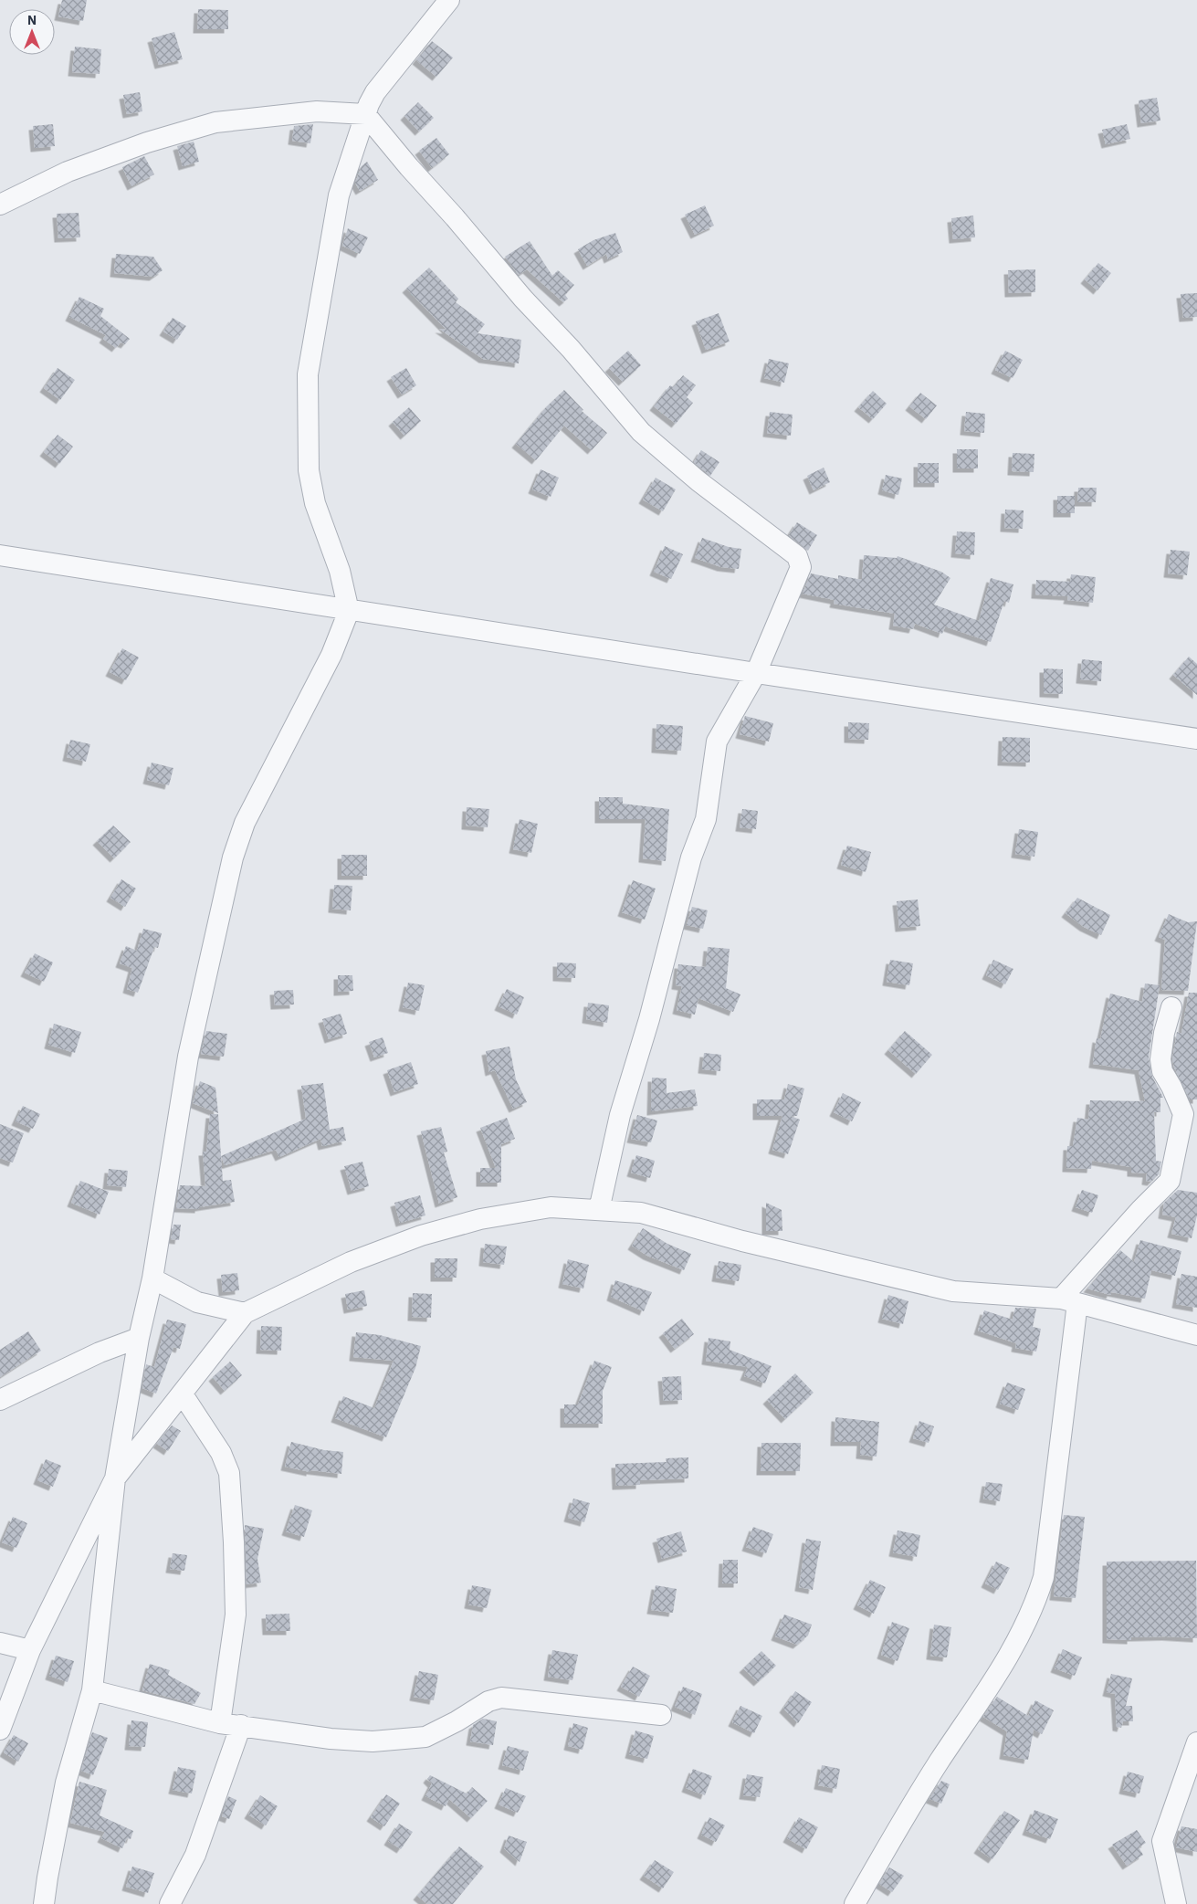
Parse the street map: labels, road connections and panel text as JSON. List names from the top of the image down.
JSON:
{
  "north": "top"
}
